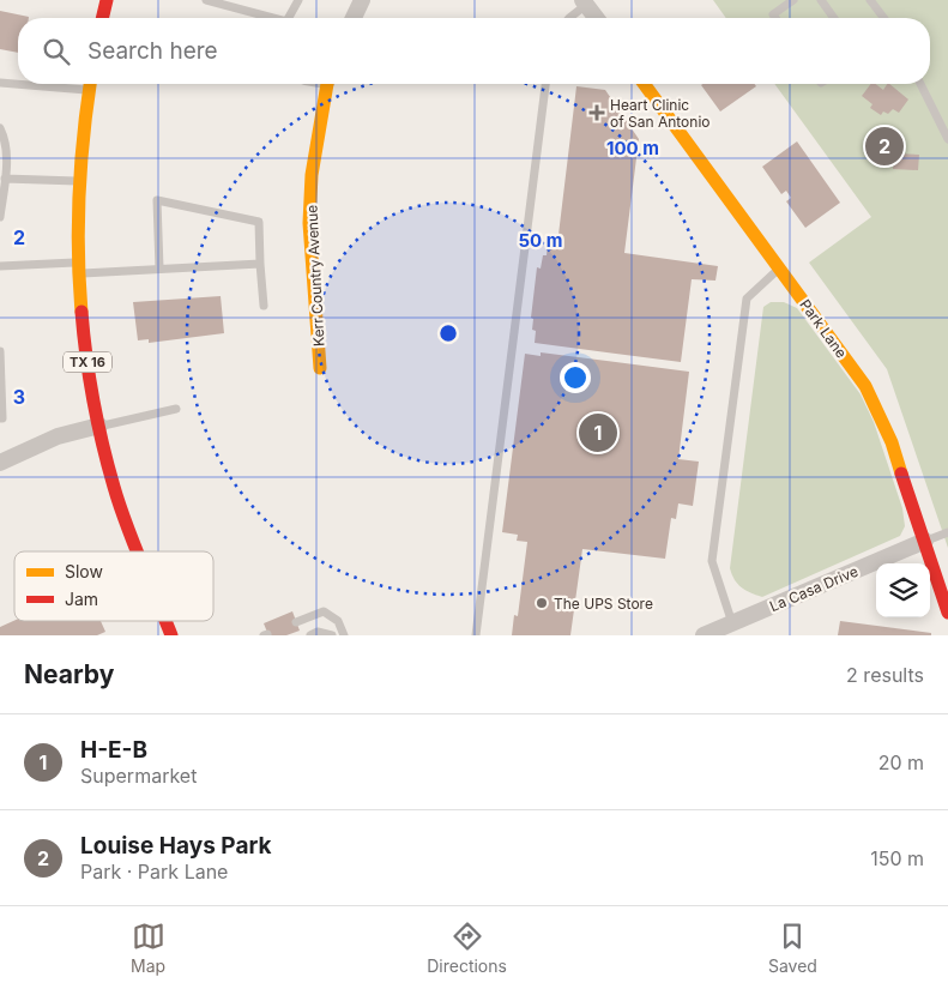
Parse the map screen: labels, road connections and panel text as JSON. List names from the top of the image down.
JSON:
{
  "streets": {
    "street": [
      "Kerr Country Avenue",
      "Park Lane",
      "TX 16",
      "La Casa Drive"
    ]
  },
  "crossings": [
    ["Park Lane", "La Casa Drive"]
  ],
  "places": {
    "health": ["Heart Clinic of San Antonio"],
    "other": ["The UPS Store"]
  },
  "legend": ["Slow", "Jam"],
  "page": {
    "search": "Search here",
    "pins": ["2", "1"],
    "heading": ["Nearby", "2 results"],
    "list": [
      {
        "mark": "1",
        "name": "H-E-B",
        "note": "Supermarket",
        "value": "20 m"
      },
      {
        "mark": "2",
        "name": "Louise Hays Park",
        "note": "Park · Park Lane",
        "value": "150 m"
      }
    ],
    "nav": ["Map", "Directions", "Saved"]
  },
  "grid": {
    "rows": ["2", "3"]
  },
  "rings": ["100 m", "50 m"]
}
